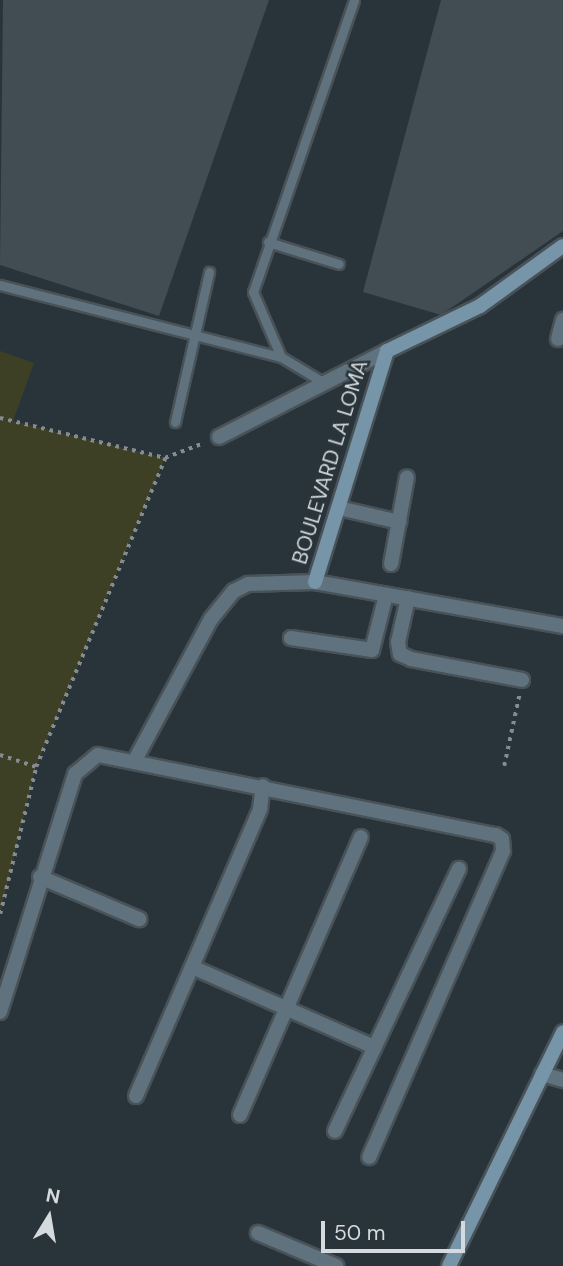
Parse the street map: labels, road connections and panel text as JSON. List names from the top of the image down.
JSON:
{
  "streets": {
    "main road": ["BOULEVARD LA LOMA"]
  },
  "scale_bar": "50 m",
  "north": "top"
}
